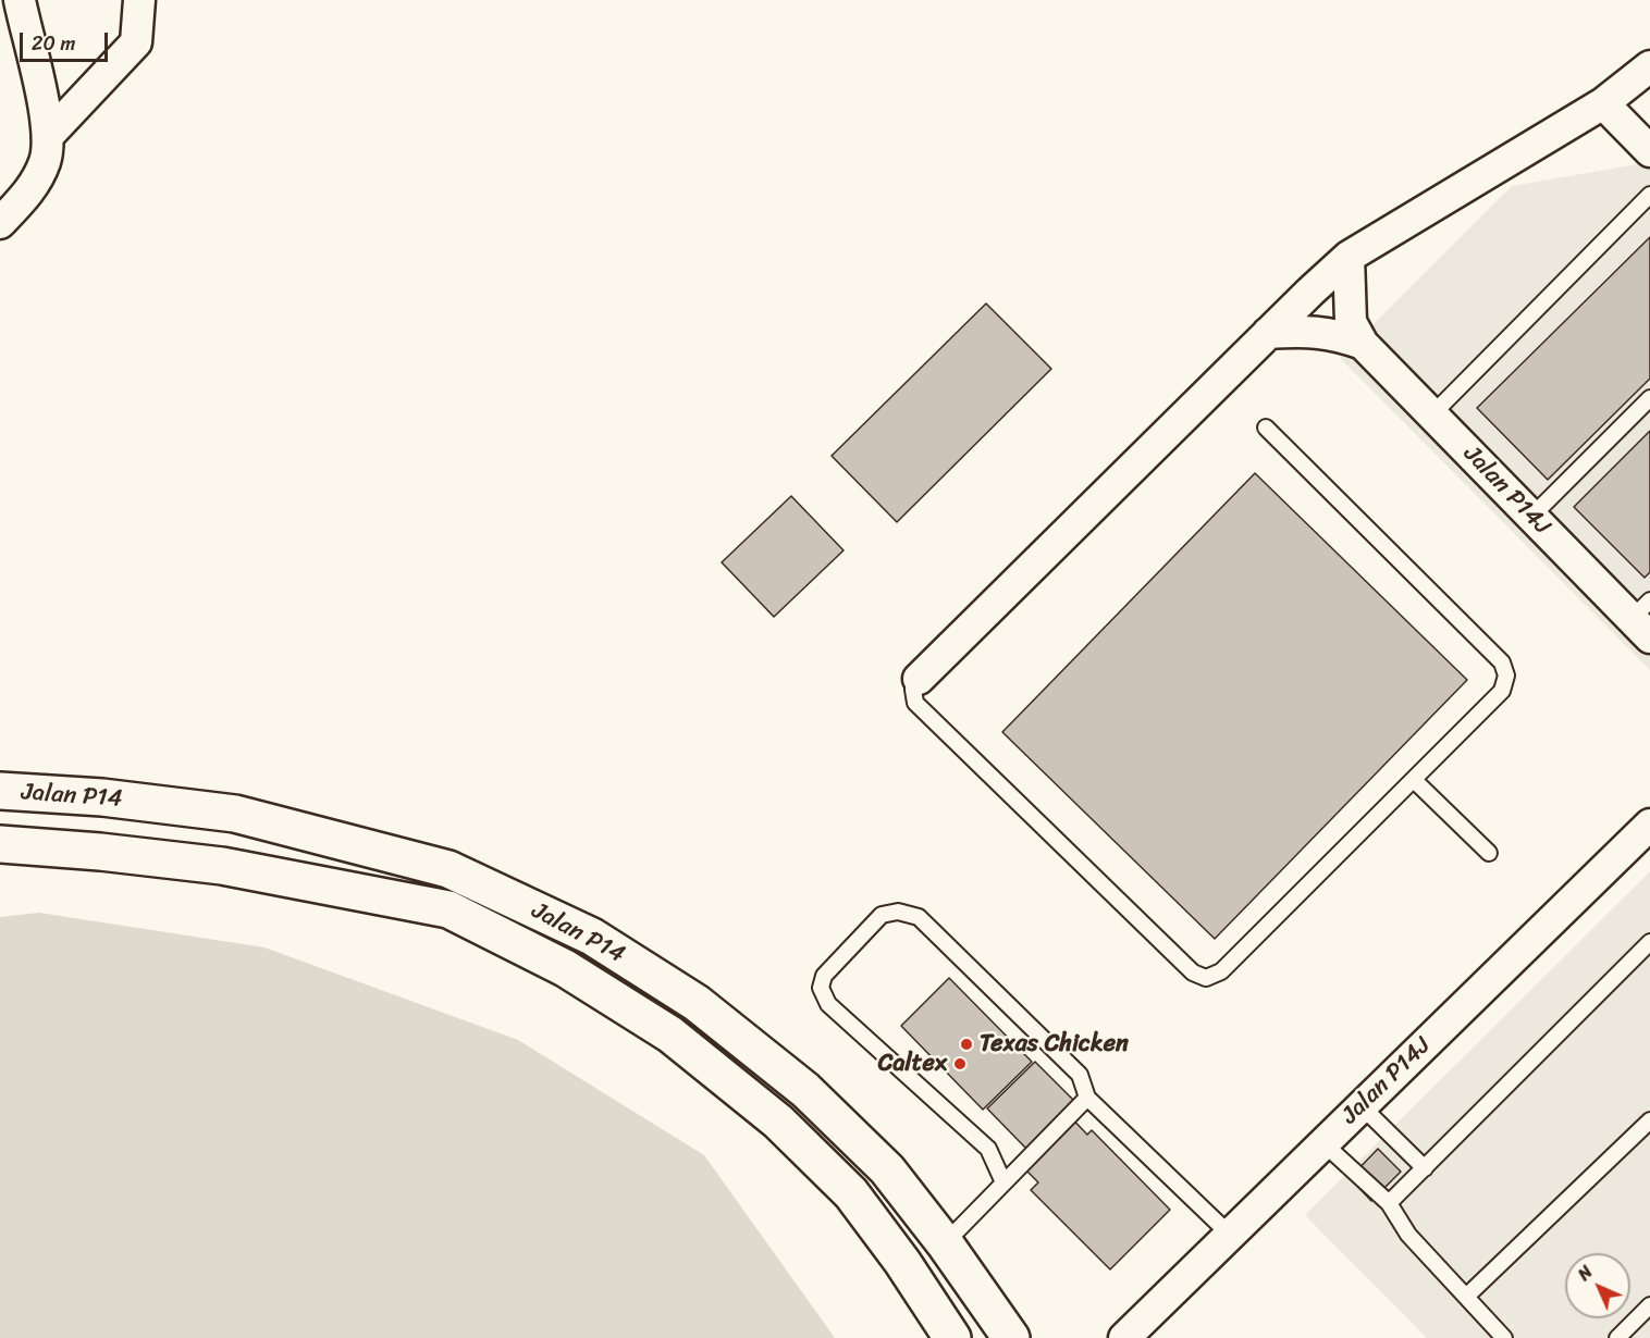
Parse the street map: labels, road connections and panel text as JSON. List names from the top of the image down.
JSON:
{
  "streets": {
    "main road": ["Jalan P14"],
    "street": ["Jalan P14J"]
  },
  "places": ["Texas Chicken", "Caltex"],
  "scale_bar": "20 m",
  "north": "top left"
}
